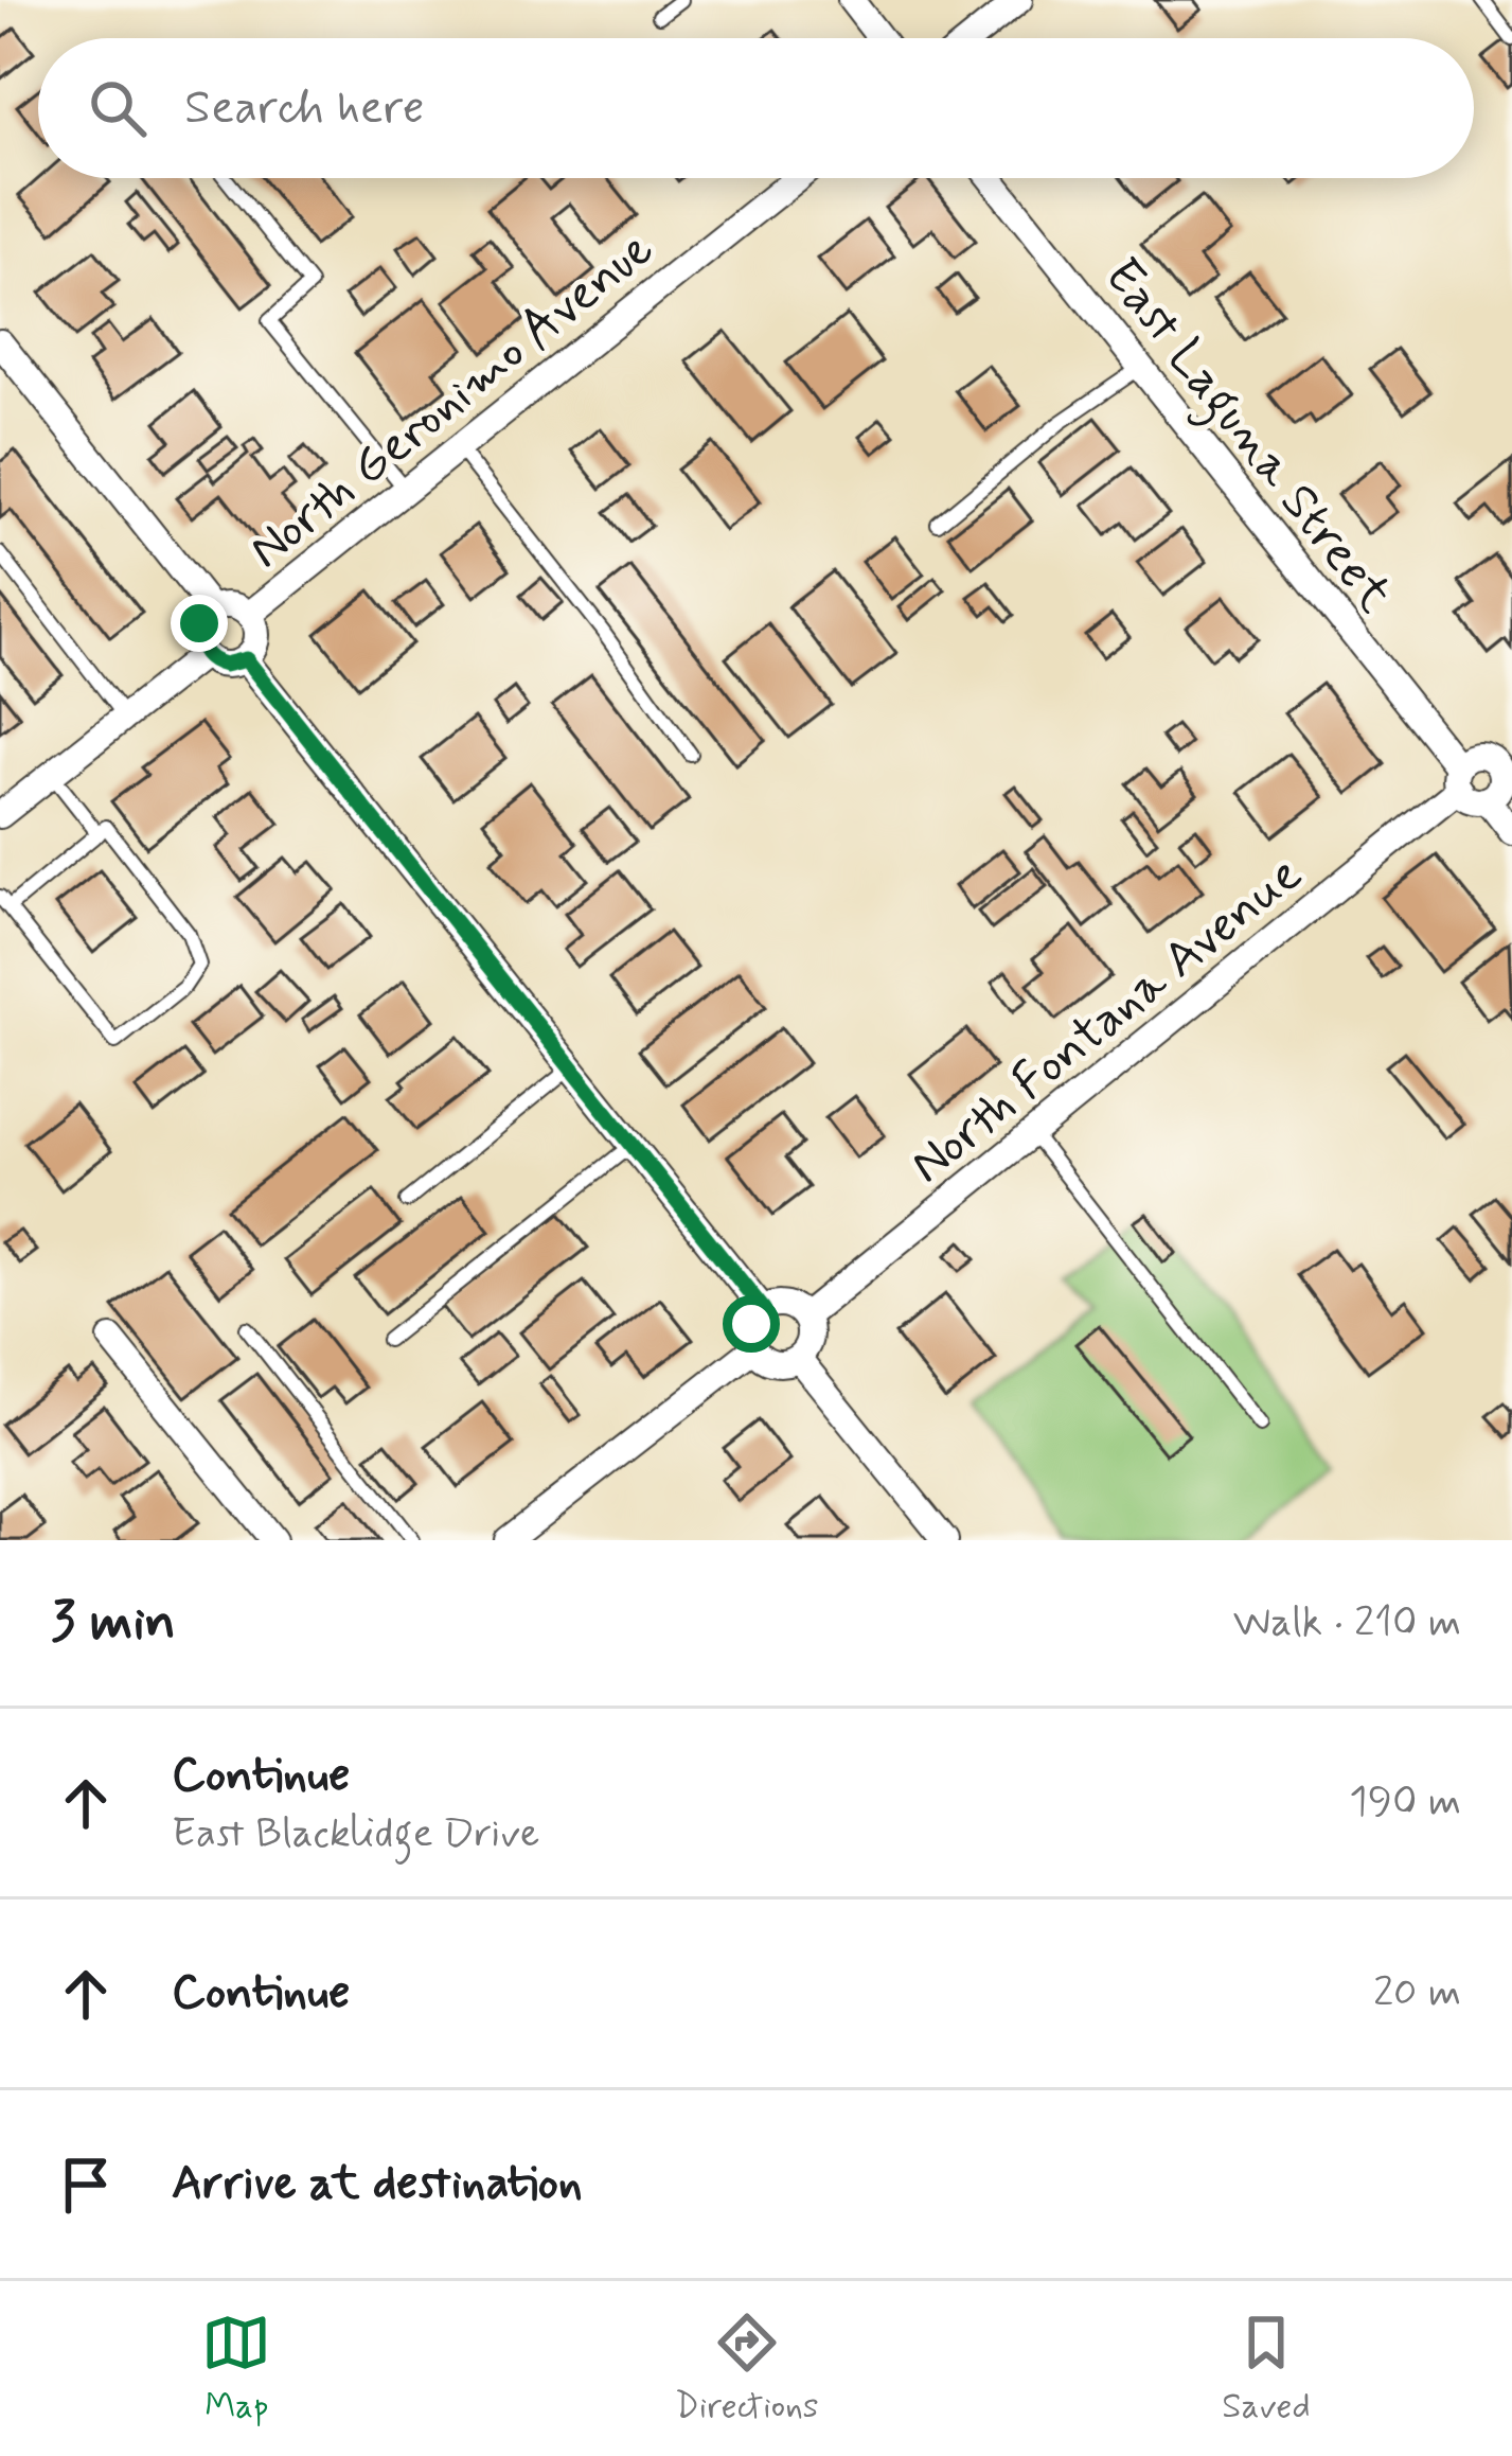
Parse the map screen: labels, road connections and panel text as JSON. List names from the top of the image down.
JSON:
{
  "streets": {
    "street": ["North Geronimo Avenue", "East Laguna Street", "North Fontana Avenue"]
  },
  "crossings": [
    ["East Laguna Street", "North Fontana Avenue"]
  ],
  "page": {
    "search": "Search here",
    "heading": ["3 min", "Walk · 210 m"],
    "list": [
      ["Continue", "East Blacklidge Drive", "190 m"],
      ["Continue", "20 m"],
      "Arrive at destination"
    ],
    "nav": ["Map", "Directions", "Saved"]
  }
}
